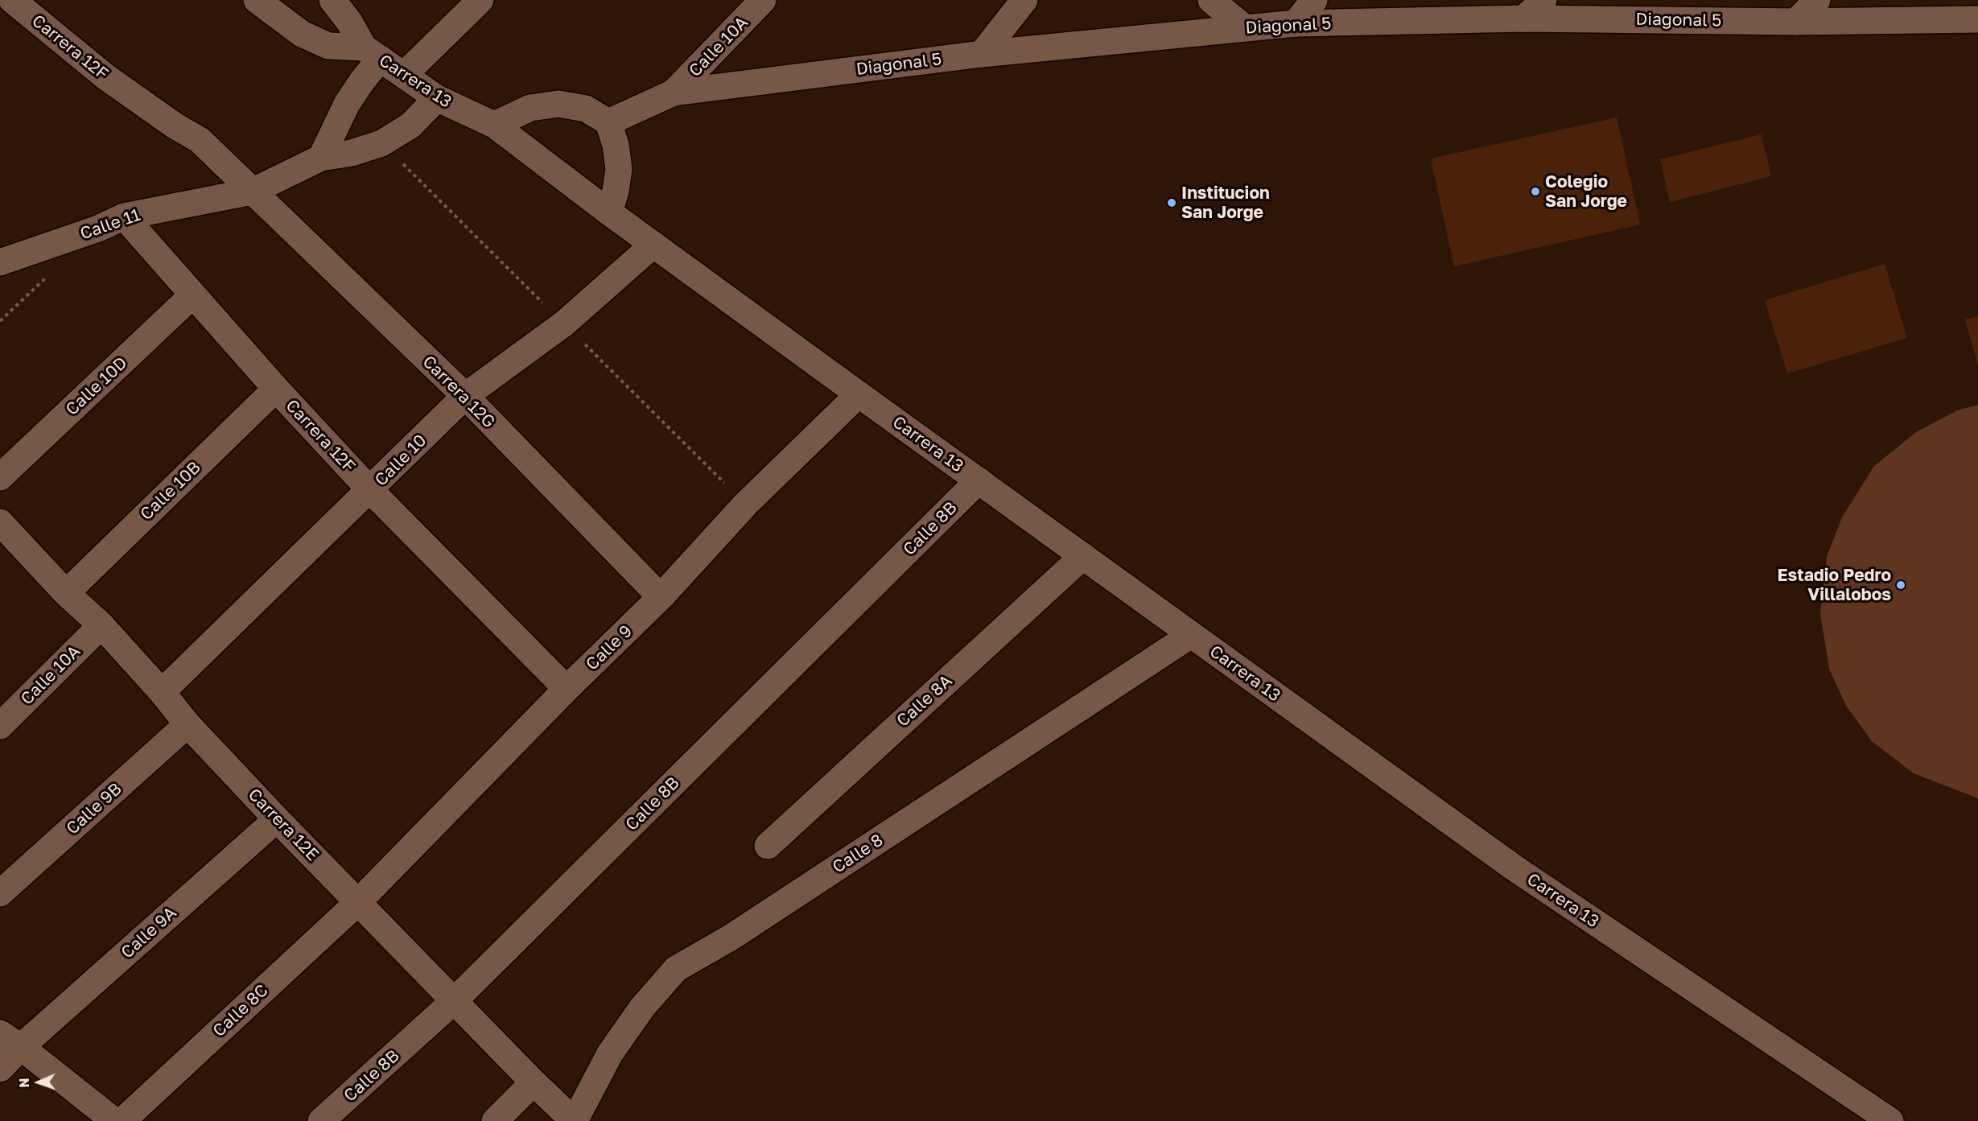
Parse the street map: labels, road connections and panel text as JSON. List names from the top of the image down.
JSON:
{
  "streets": {
    "street": [
      "Diagonal 5",
      "Calle 10A",
      "Carrera 12F",
      "Carrera 13",
      "Calle 11",
      "Calle 10D",
      "Carrera 12G",
      "Calle 10",
      "Calle 10B",
      "Calle 8B",
      "Calle 9",
      "Calle 8A",
      "Calle 9B",
      "Carrera 12E",
      "Calle 8",
      "Calle 9A",
      "Calle 8C"
    ]
  },
  "crossings": [
    ["Diagonal 5", "Calle 10A"],
    ["Calle 10A", "Carrera 12E"],
    ["Carrera 12F", "Calle 11"],
    ["Carrera 12F", "Calle 10D"],
    ["Carrera 12F", "Carrera 12G"],
    ["Carrera 12F", "Calle 10"],
    ["Carrera 12F", "Calle 10B"],
    ["Carrera 12F", "Calle 9"],
    ["Carrera 13", "Calle 11"],
    ["Carrera 13", "Calle 10"],
    ["Carrera 13", "Calle 8B"],
    ["Carrera 13", "Calle 9"],
    ["Carrera 13", "Calle 8A"],
    ["Carrera 13", "Calle 8"],
    ["Calle 11", "Carrera 12G"],
    ["Carrera 12G", "Calle 10"],
    ["Carrera 12G", "Calle 9"],
    ["Calle 10", "Carrera 12E"],
    ["Calle 10B", "Carrera 12E"],
    ["Calle 8B", "Carrera 12E"],
    ["Calle 9", "Carrera 12E"],
    ["Calle 9", "Calle 8C"],
    ["Calle 9B", "Carrera 12E"],
    ["Carrera 12E", "Calle 8"],
    ["Carrera 12E", "Calle 9A"],
    ["Carrera 12E", "Calle 8C"]
  ],
  "places": ["Colegio San Jorge", "Institucion San Jorge", "Estadio Pedro Villalobos"],
  "north": "left"
}
